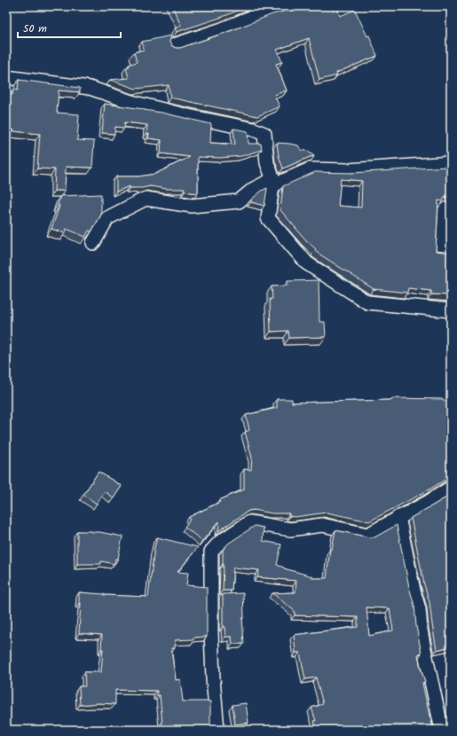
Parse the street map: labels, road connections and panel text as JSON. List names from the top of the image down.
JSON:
{
  "scale_bar": "50 m"
}
